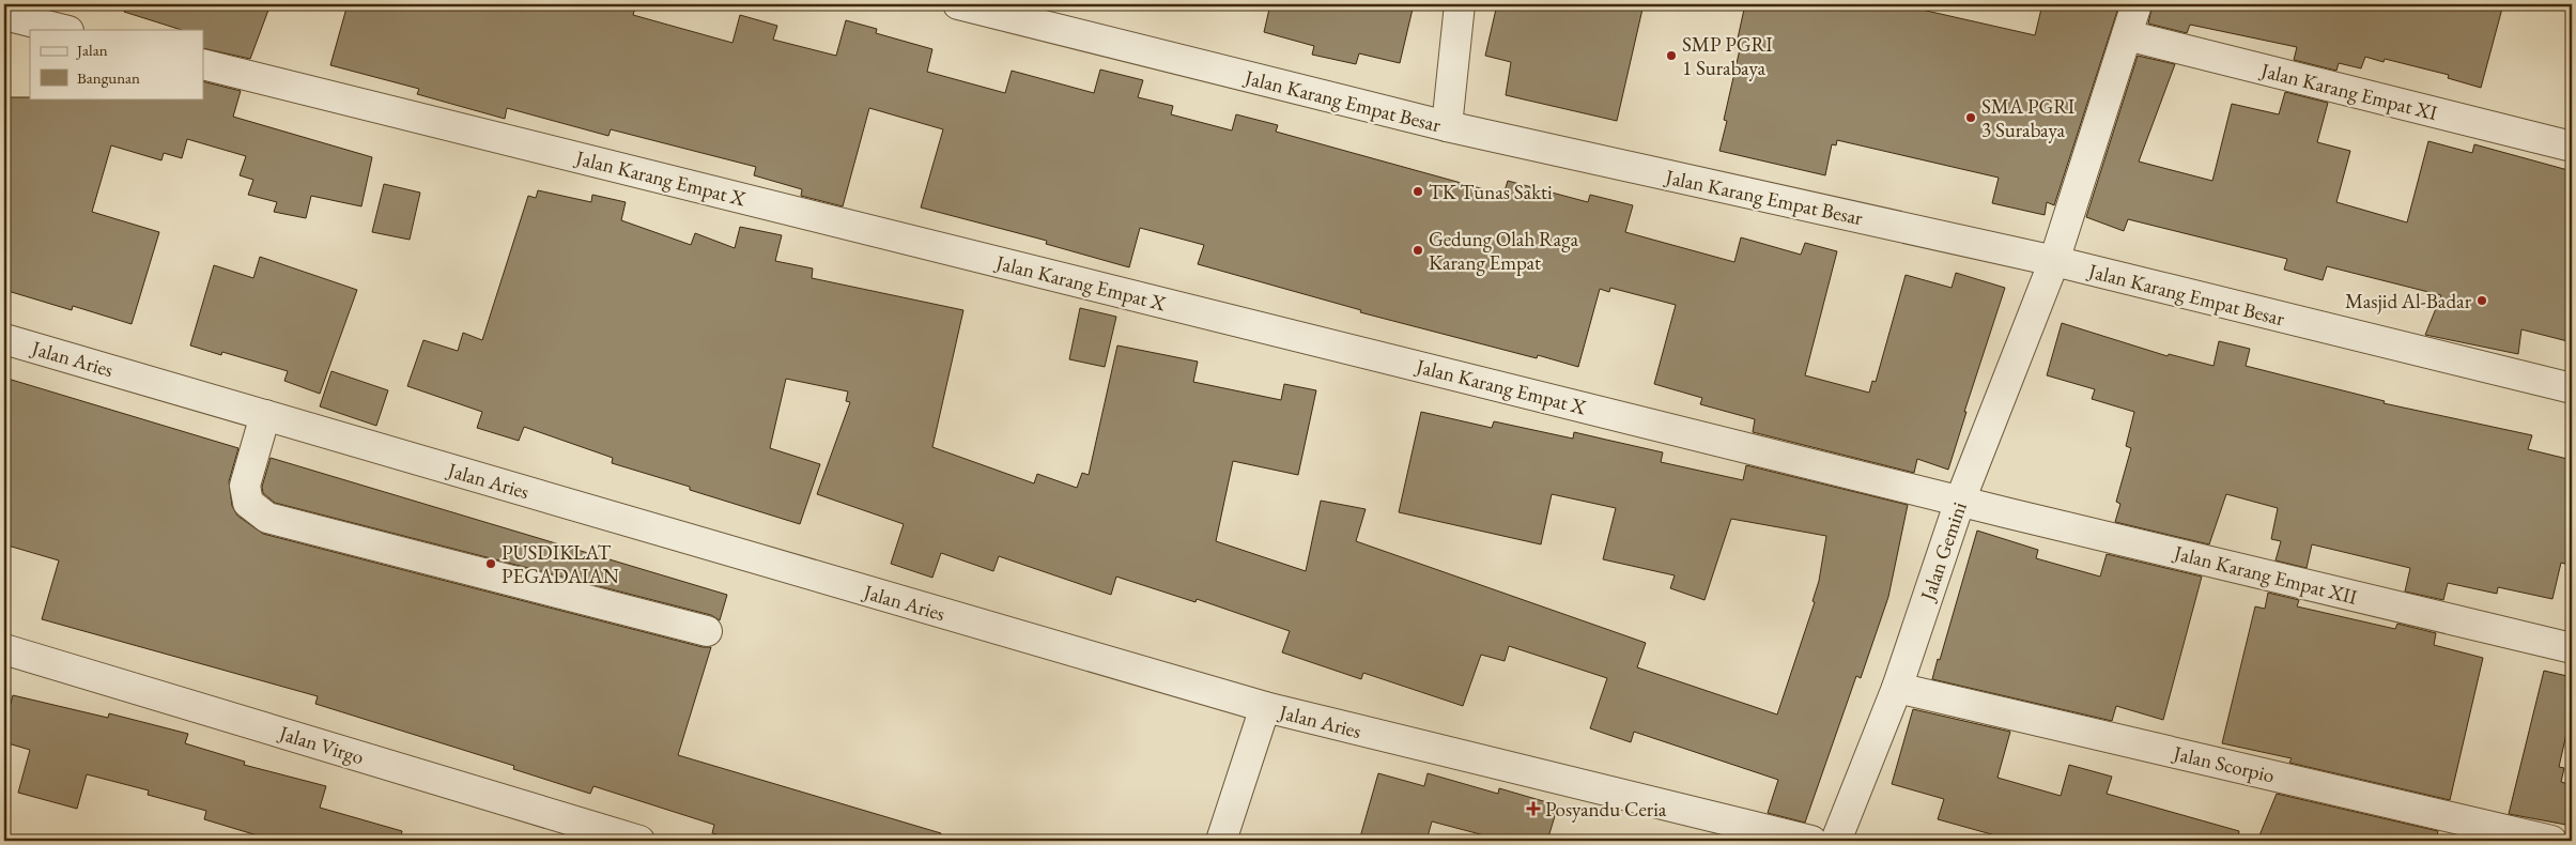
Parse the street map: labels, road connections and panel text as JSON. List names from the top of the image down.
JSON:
{
  "streets": {
    "street": [
      "Jalan Karang Empat XI",
      "Jalan Karang Empat Besar",
      "Jalan Karang Empat X",
      "Jalan Aries",
      "Jalan Gemini",
      "Jalan Karang Empat XII",
      "Jalan Virgo",
      "Jalan Scorpio"
    ]
  },
  "crossings": [
    ["Jalan Karang Empat Besar", "Jalan Gemini"],
    ["Jalan Karang Empat X", "Jalan Gemini"],
    ["Jalan Karang Empat X", "Jalan Karang Empat XII"],
    ["Jalan Gemini", "Jalan Karang Empat XII"],
    ["Jalan Gemini", "Jalan Scorpio"]
  ],
  "places": {
    "other": [
      "SMP PGRI 1 Surabaya",
      "SMA PGRI 3 Surabaya",
      "TK Tunas Sakti",
      "Gedung Olah Raga Karang Empat",
      "Masjid Al-Badar",
      "PUSDIKLAT PEGADAIAN"
    ],
    "health": ["Posyandu Ceria"]
  },
  "legend": ["Jalan", "Bangunan"]
}
